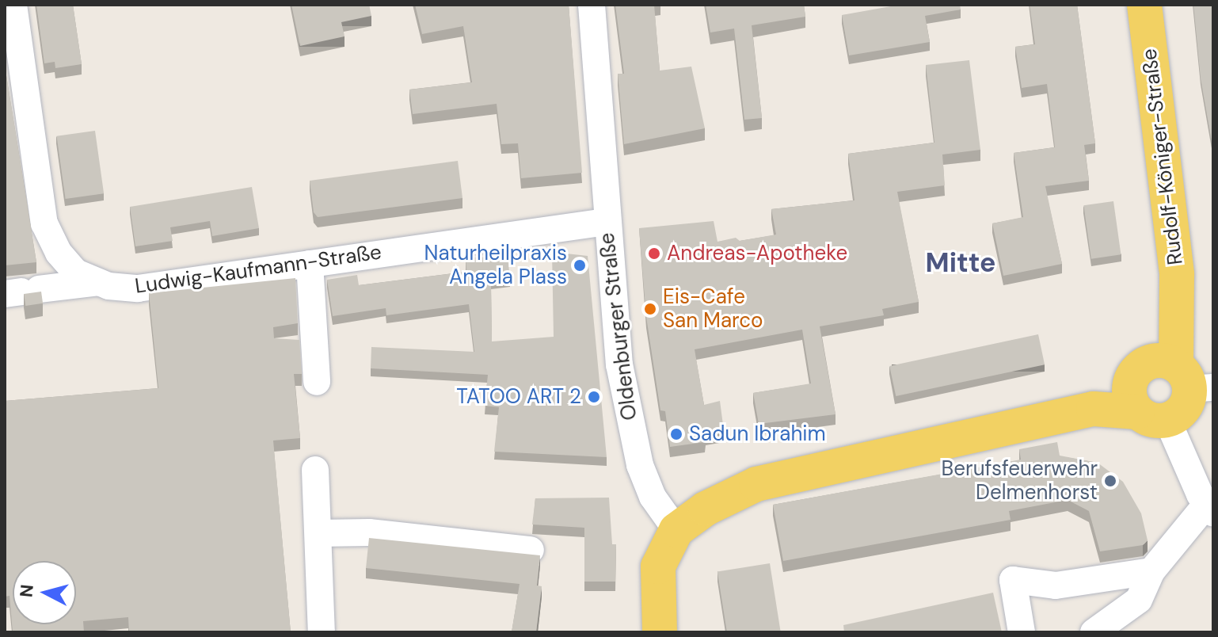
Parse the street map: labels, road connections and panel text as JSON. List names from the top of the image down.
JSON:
{
  "streets": {
    "main road": ["Rudolf-Königer-Straße"],
    "street": ["Ludwig-Kaufmann-Straße", "Oldenburger Straße"]
  },
  "crossings": [
    ["Ludwig-Kaufmann-Straße", "Oldenburger Straße"]
  ],
  "districts": ["Mitte"],
  "places": [
    "Andreas-Apotheke",
    "Naturheilpraxis Angela Plass",
    "Eis-Cafe San Marco",
    "TATOO ART 2",
    "Sadun Ibrahim",
    "Berufsfeuerwehr Delmenhorst"
  ],
  "north": "left"
}
